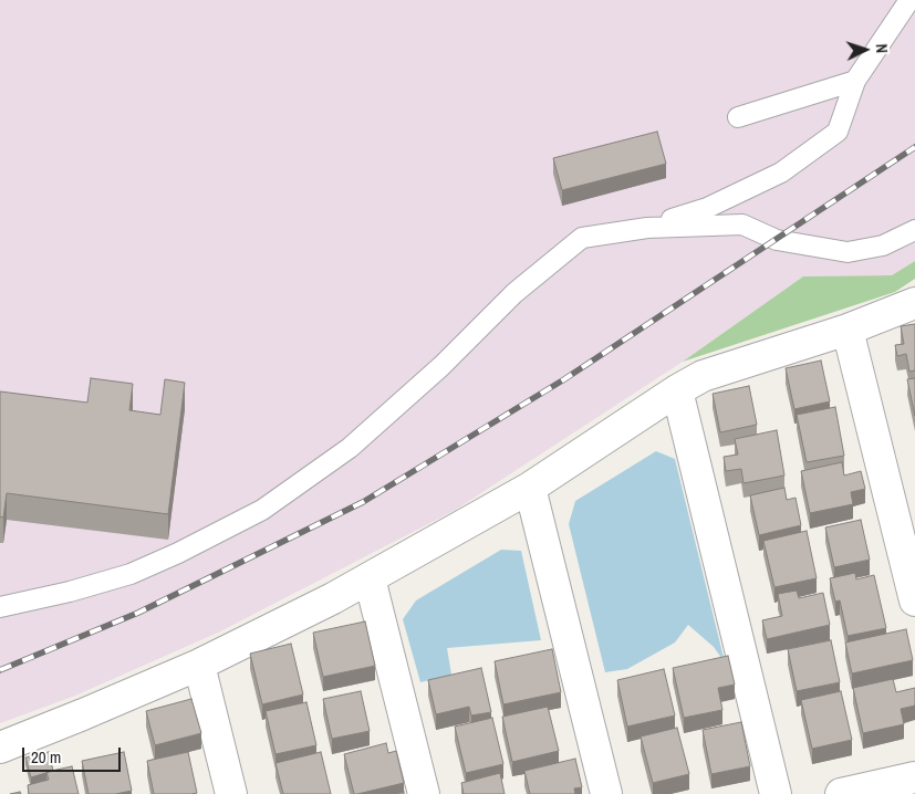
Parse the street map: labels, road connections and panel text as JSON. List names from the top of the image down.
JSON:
{
  "scale_bar": "20 m",
  "north": "right"
}
